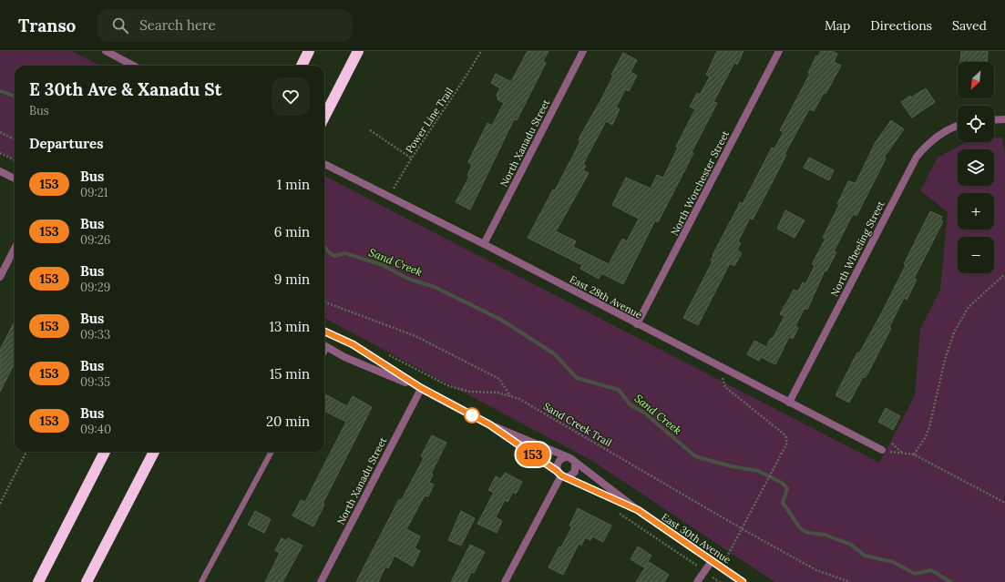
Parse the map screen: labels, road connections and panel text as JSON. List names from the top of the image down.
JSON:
{
  "streets": {
    "street": [
      "North Xanadu Street",
      "North Worchester Street",
      "North Wheeling Street",
      "East 28th Avenue",
      "East 30th Avenue"
    ],
    "path": ["Power Line Trail", "Sand Creek Trail"]
  },
  "crossings": [
    ["Power Line Trail", "East 28th Avenue"],
    ["North Xanadu Street", "East 28th Avenue"],
    ["North Xanadu Street", "East 30th Avenue"],
    ["North Worchester Street", "East 28th Avenue"],
    ["North Wheeling Street", "East 28th Avenue"]
  ],
  "water": ["Sand Creek"],
  "lines": ["bus line 153"],
  "north": "bottom left",
  "page": {
    "header": "Transo",
    "search": "Search here",
    "nav": ["Map", "Directions", "Saved"],
    "on_map": "153",
    "map_buttons": ["+", "−"],
    "heading": [
      ["E 30th Ave & Xanadu St", "Bus"],
      "Departures"
    ],
    "list": [
      {
        "mark": "153",
        "name": "Bus",
        "note": "09:21",
        "value": "1 min"
      },
      {
        "mark": "153",
        "name": "Bus",
        "note": "09:26",
        "value": "6 min"
      },
      {
        "mark": "153",
        "name": "Bus",
        "note": "09:29",
        "value": "9 min"
      },
      {
        "mark": "153",
        "name": "Bus",
        "note": "09:33",
        "value": "13 min"
      },
      {
        "mark": "153",
        "name": "Bus",
        "note": "09:35",
        "value": "15 min"
      },
      {
        "mark": "153",
        "name": "Bus",
        "note": "09:40",
        "value": "20 min"
      }
    ]
  }
}
